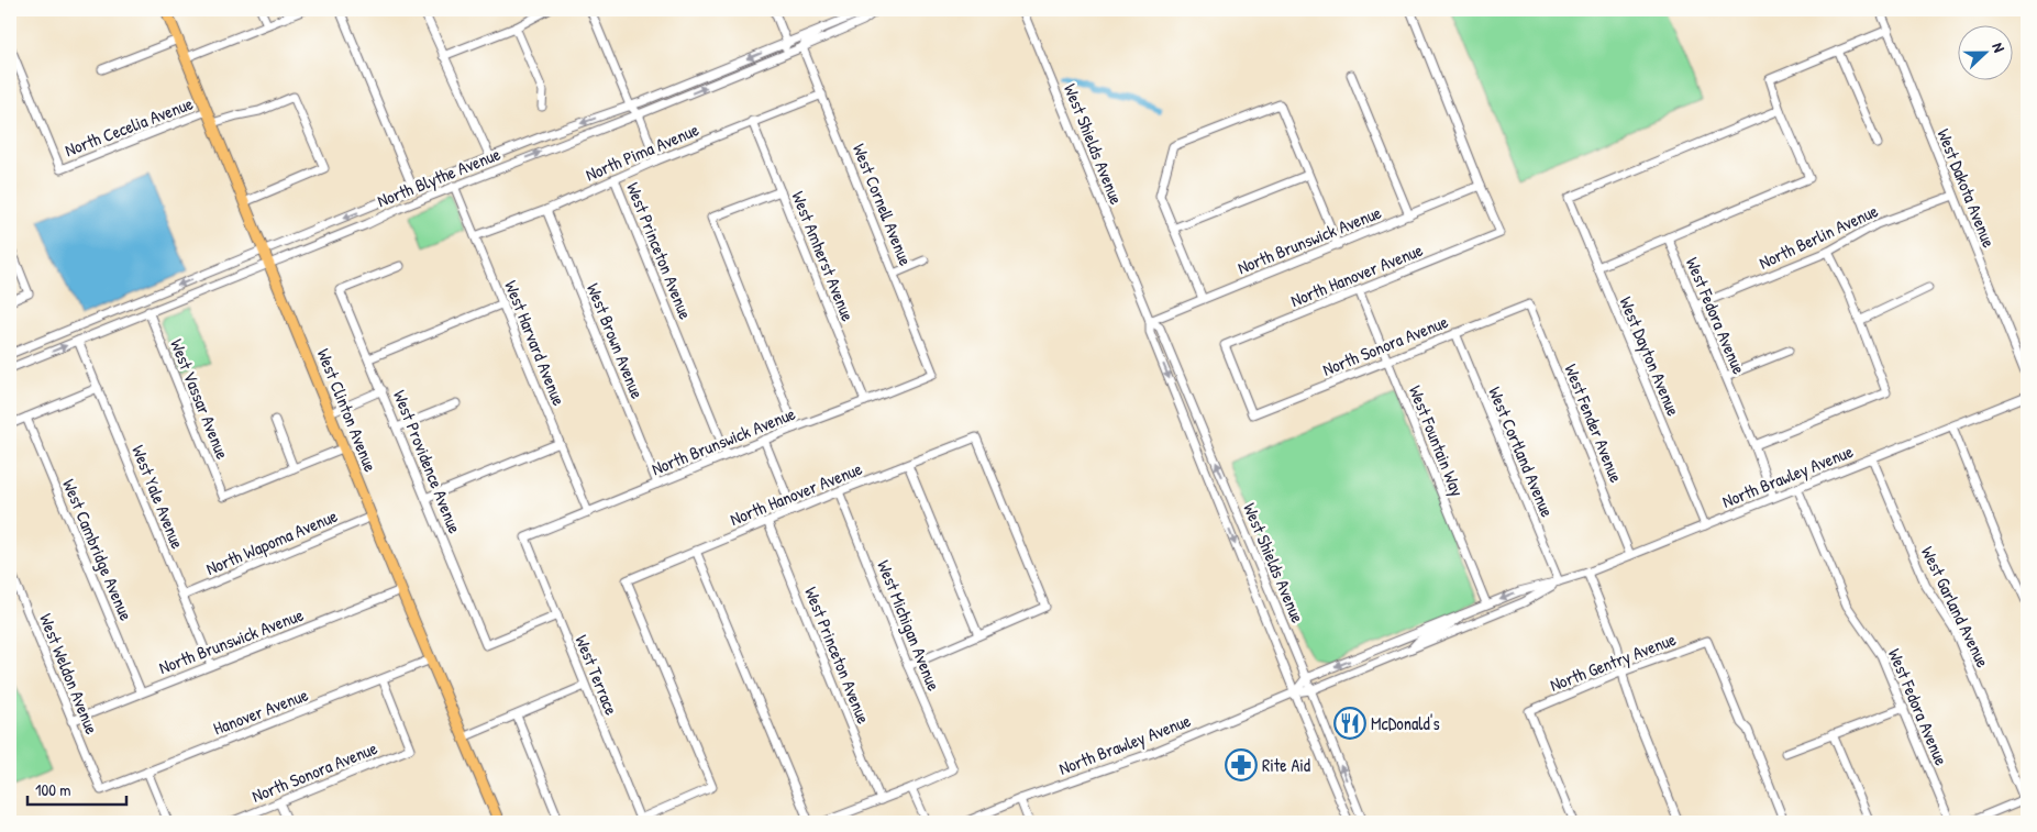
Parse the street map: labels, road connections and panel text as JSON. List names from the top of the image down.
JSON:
{
  "streets": {
    "main road": ["West Clinton Avenue"],
    "street": [
      "North Cecelia Avenue",
      "West Shields Avenue",
      "North Pima Avenue",
      "North Blythe Avenue",
      "West Dakota Avenue",
      "West Cornell Avenue",
      "North Berlin Avenue",
      "North Brunswick Avenue",
      "West Princeton Avenue",
      "West Amherst Avenue",
      "North Hanover Avenue",
      "West Fedora Avenue",
      "West Brown Avenue",
      "West Harvard Avenue",
      "North Sonora Avenue",
      "West Dayton Avenue",
      "West Vassar Avenue",
      "West Fender Avenue",
      "West Fountain Way",
      "West Cortland Avenue",
      "West Providence Avenue",
      "North Brawley Avenue",
      "West Yale Avenue",
      "North Wapoma Avenue",
      "West Cambridge Avenue",
      "West Garland Avenue",
      "West Michigan Avenue",
      "North Gentry Avenue",
      "West Weldon Avenue",
      "West Terrace",
      "Hanover Avenue"
    ]
  },
  "crossings": [
    ["North Cecelia Avenue", "West Clinton Avenue"],
    ["West Shields Avenue", "North Brunswick Avenue"],
    ["West Shields Avenue", "North Brawley Avenue"],
    ["North Pima Avenue", "West Cornell Avenue"],
    ["North Pima Avenue", "West Princeton Avenue"],
    ["North Pima Avenue", "West Amherst Avenue"],
    ["North Pima Avenue", "West Brown Avenue"],
    ["North Pima Avenue", "West Harvard Avenue"],
    ["North Blythe Avenue", "West Cornell Avenue"],
    ["North Blythe Avenue", "West Harvard Avenue"],
    ["North Blythe Avenue", "West Vassar Avenue"],
    ["North Blythe Avenue", "West Clinton Avenue"],
    ["North Blythe Avenue", "West Yale Avenue"],
    ["West Dakota Avenue", "North Berlin Avenue"],
    ["West Cornell Avenue", "North Brunswick Avenue"],
    ["North Berlin Avenue", "West Fedora Avenue"],
    ["North Brunswick Avenue", "West Princeton Avenue"],
    ["North Brunswick Avenue", "West Amherst Avenue"],
    ["North Brunswick Avenue", "North Hanover Avenue"],
    ["North Brunswick Avenue", "West Brown Avenue"],
    ["North Brunswick Avenue", "West Harvard Avenue"],
    ["North Brunswick Avenue", "West Clinton Avenue"],
    ["North Brunswick Avenue", "West Yale Avenue"],
    ["North Brunswick Avenue", "West Cambridge Avenue"],
    ["North Brunswick Avenue", "West Weldon Avenue"],
    ["North Brunswick Avenue", "West Terrace"],
    ["West Princeton Avenue", "North Hanover Avenue"],
    ["North Hanover Avenue", "North Sonora Avenue"],
    ["North Hanover Avenue", "West Fountain Way"],
    ["North Hanover Avenue", "West Michigan Avenue"],
    ["North Hanover Avenue", "West Terrace"],
    ["West Fedora Avenue", "North Brawley Avenue"],
    ["North Sonora Avenue", "West Fender Avenue"],
    ["North Sonora Avenue", "West Fountain Way"],
    ["North Sonora Avenue", "West Cortland Avenue"],
    ["North Sonora Avenue", "Hanover Avenue"],
    ["West Dayton Avenue", "North Brawley Avenue"],
    ["West Clinton Avenue", "North Wapoma Avenue"],
    ["West Clinton Avenue", "Hanover Avenue"],
    ["West Fender Avenue", "North Brawley Avenue"],
    ["West Fountain Way", "North Brawley Avenue"],
    ["West Cortland Avenue", "North Brawley Avenue"],
    ["West Providence Avenue", "West Terrace"],
    ["North Brawley Avenue", "West Garland Avenue"],
    ["West Yale Avenue", "North Wapoma Avenue"],
    ["West Weldon Avenue", "Hanover Avenue"]
  ],
  "places": {
    "restaurant": ["McDonald's"],
    "pharmacy": ["Rite Aid"]
  },
  "scale_bar": "100 m",
  "north": "right"
}
